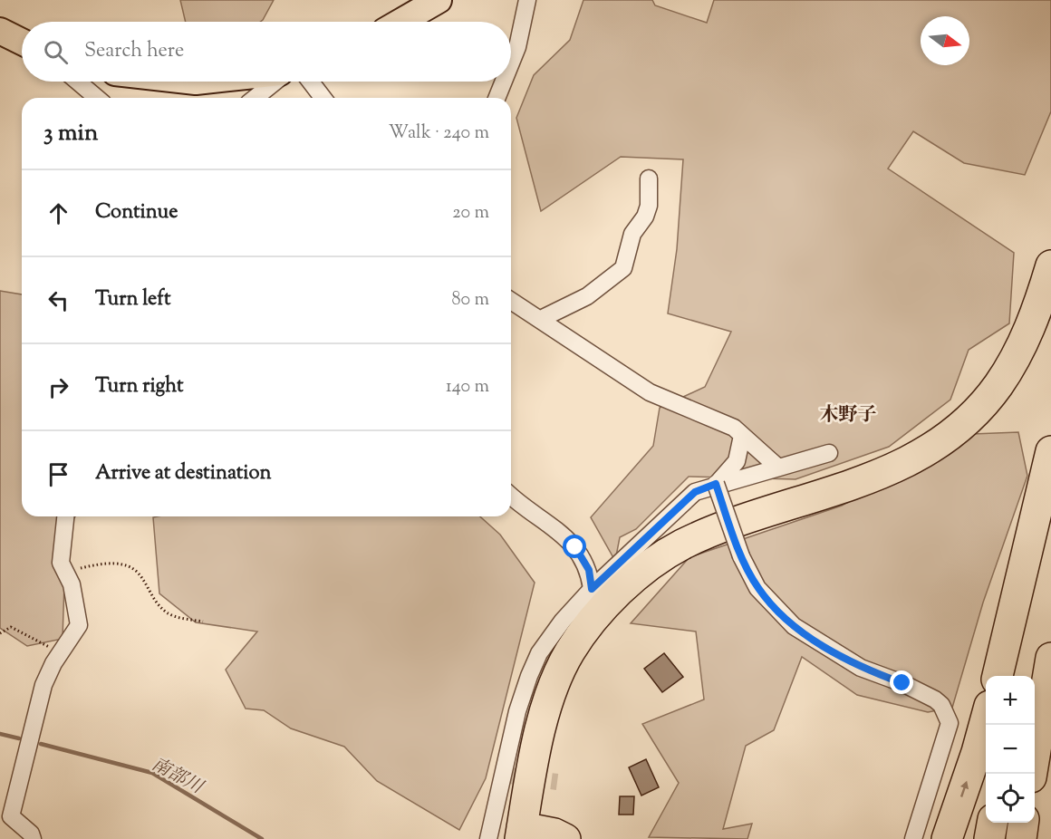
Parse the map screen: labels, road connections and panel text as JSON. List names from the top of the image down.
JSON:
{
  "districts": ["木野子"],
  "water": ["南部川"],
  "north": "right",
  "page": {
    "search": "Search here",
    "heading": ["3 min", "Walk · 240 m"],
    "list": [
      ["Continue", "20 m"],
      ["Turn left", "80 m"],
      ["Turn right", "140 m"],
      "Arrive at destination"
    ],
    "map_buttons": ["+", "−"]
  }
}
